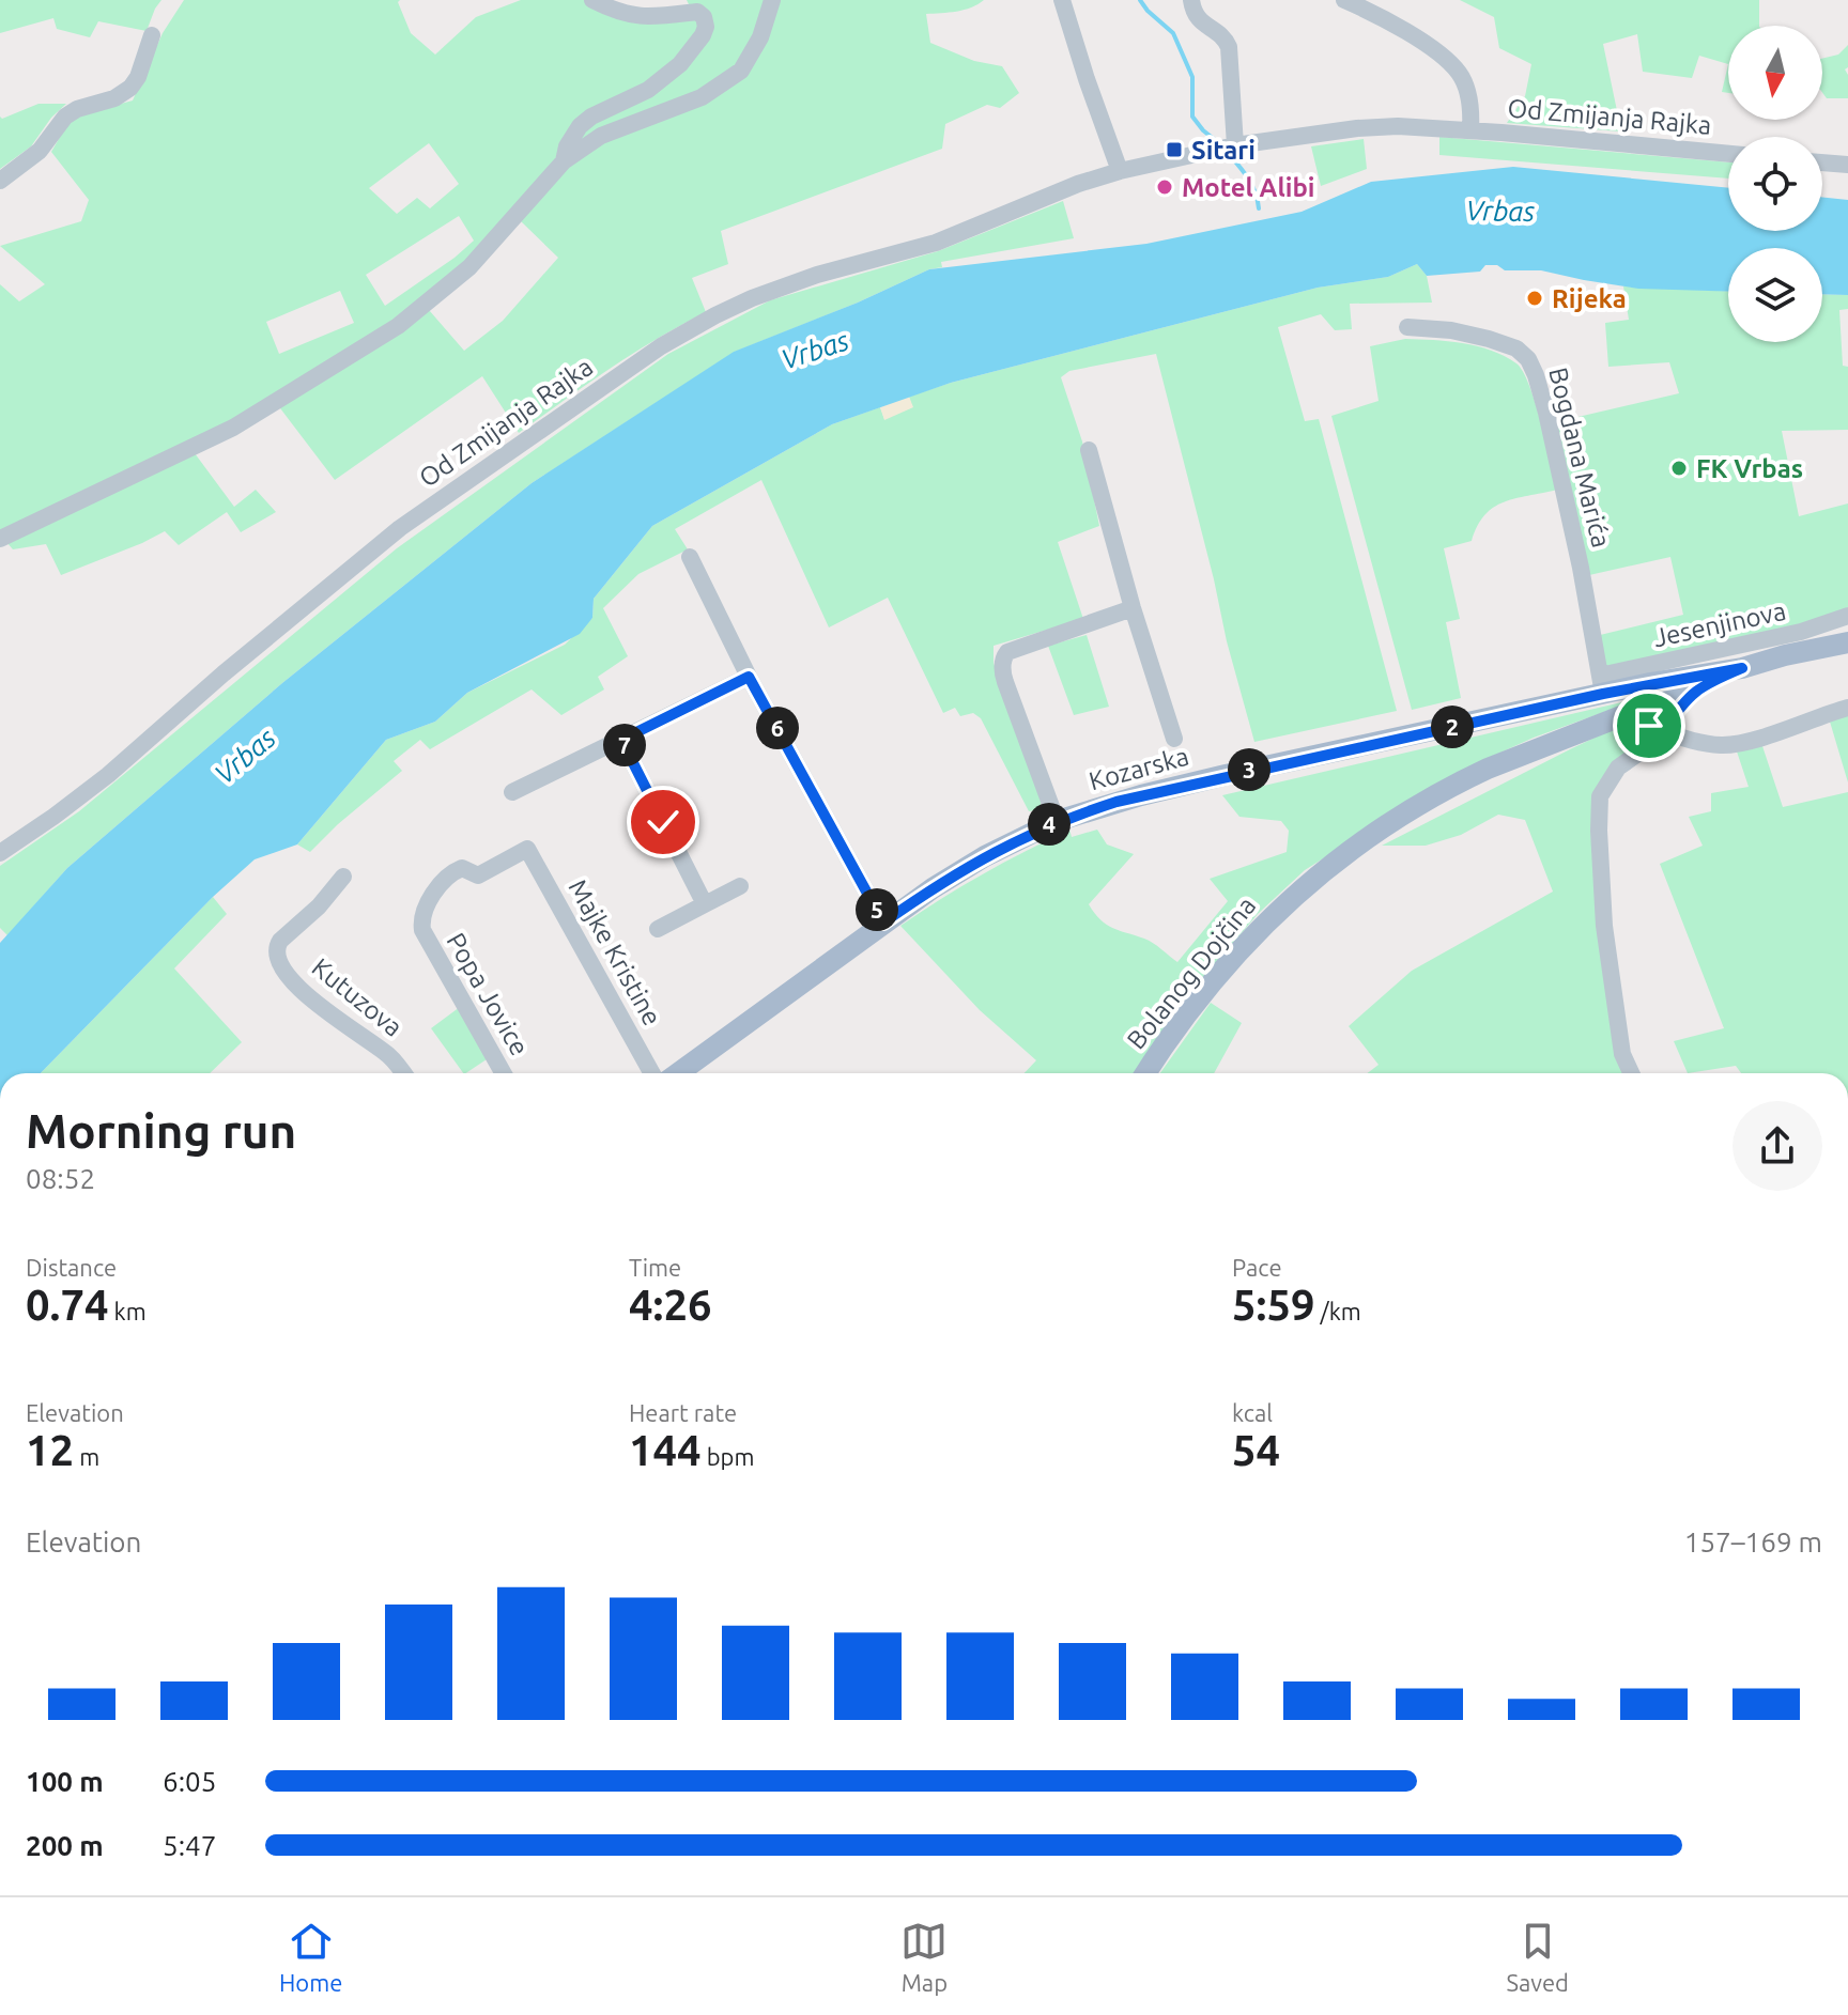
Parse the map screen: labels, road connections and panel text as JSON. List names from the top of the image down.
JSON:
{
  "streets": {
    "main road": ["Kozarska", "Bolanog Dojčina"],
    "street": [
      "Od Zmijanja Rajka",
      "Bogdana Marića",
      "Jesenjinova",
      "Majke Kristine",
      "Popa Jovice",
      "Kutuzova"
    ]
  },
  "crossings": [
    ["Bogdana Marića", "Jesenjinova"],
    ["Bogdana Marića", "Kozarska"],
    ["Jesenjinova", "Kozarska"],
    ["Kozarska", "Bolanog Dojčina"],
    ["Majke Kristine", "Popa Jovice"]
  ],
  "water": ["Vrbas"],
  "places": {
    "transit": ["Sitari"],
    "other": ["Motel Alibi", "Rijeka", "FK Vrbas"]
  },
  "north": "bottom",
  "page": {
    "pins": [
      "2",
      "6",
      "7",
      "3",
      "4",
      "5"
    ],
    "heading": ["Morning run", "08:52"],
    "stats": [
      ["Distance", "0.74 km"],
      ["Time", "4:26"],
      ["Pace", "5:59 /km"],
      ["Elevation", "12 m"],
      ["Heart rate", "144 bpm"],
      ["kcal", "54"]
    ],
    "chart": ["Elevation", "157–169 m"],
    "list": [
      {
        "name": "100 m",
        "note": "6:05"
      },
      {
        "name": "200 m",
        "note": "5:47"
      }
    ],
    "tabs": ["Home", "Map", "Saved"]
  }
}
